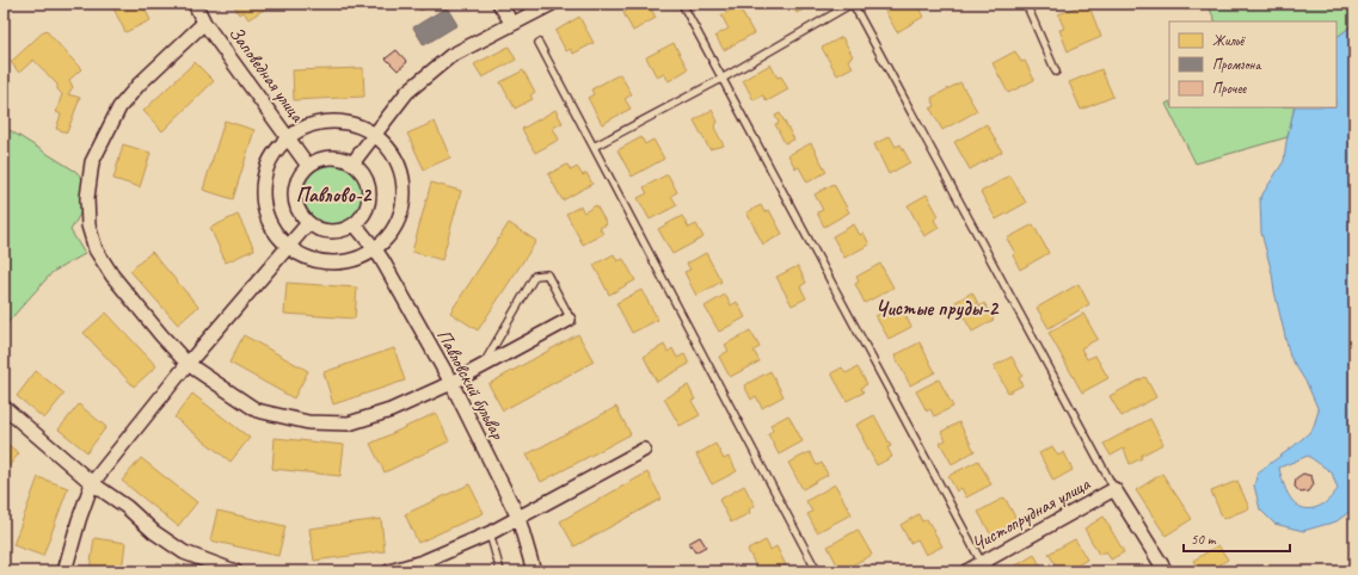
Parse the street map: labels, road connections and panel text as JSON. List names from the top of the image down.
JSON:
{
  "streets": {
    "street": ["Заповедная улица", "Павловский бульвар", "Чистопрудная улица"]
  },
  "crossings": [
    ["Заповедная улица", "Павловский бульвар"]
  ],
  "districts": ["Павлово-2", "Чистые пруды-2"],
  "legend": ["Жильё", "Промзона", "Прочее"],
  "scale_bar": "50 m"
}
